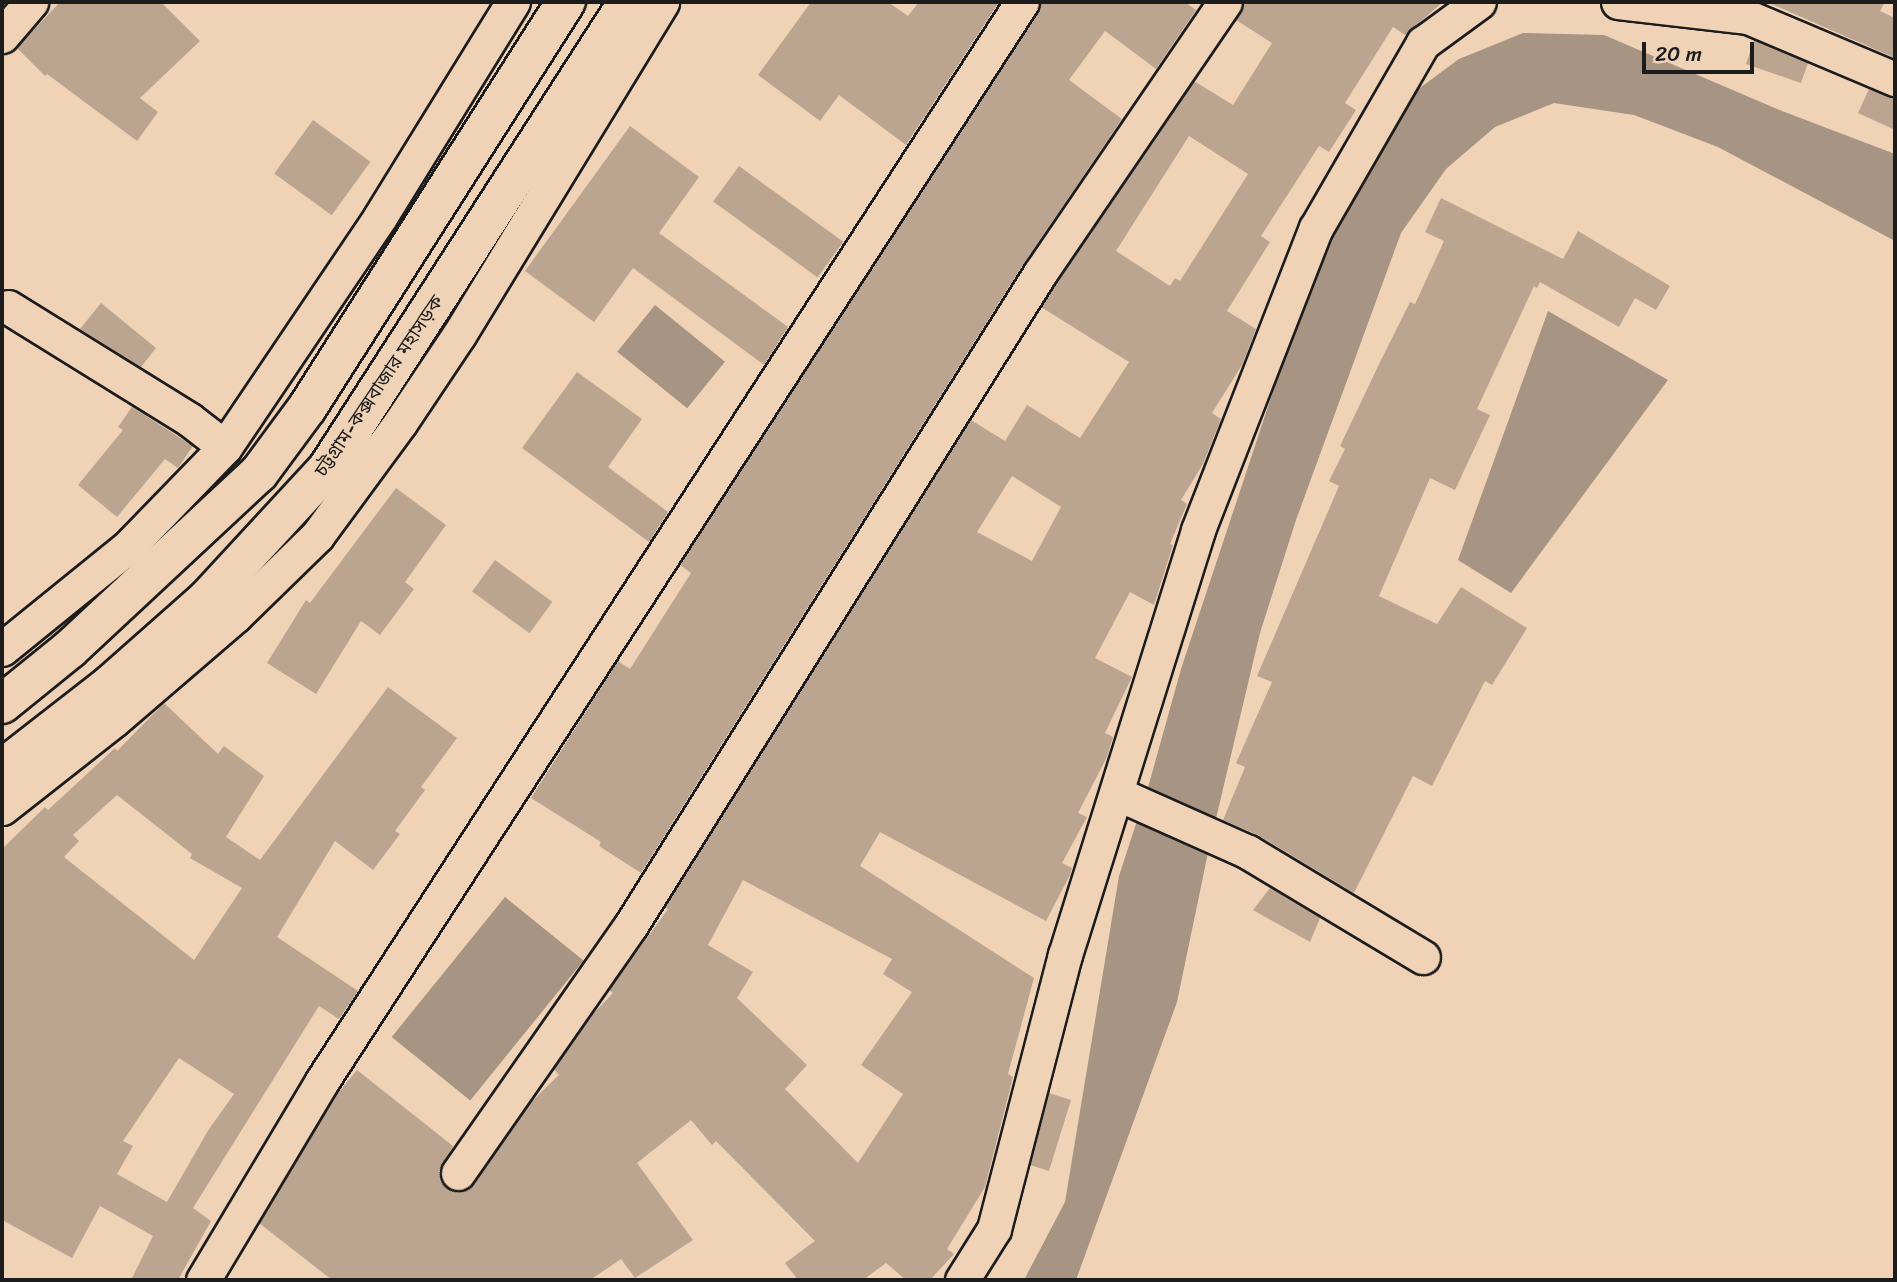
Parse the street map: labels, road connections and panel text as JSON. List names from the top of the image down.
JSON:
{
  "streets": {
    "highway": ["চট্টগ্রাম-কক্সবাজার মহাসড়ক"]
  },
  "scale_bar": "20 m"
}
